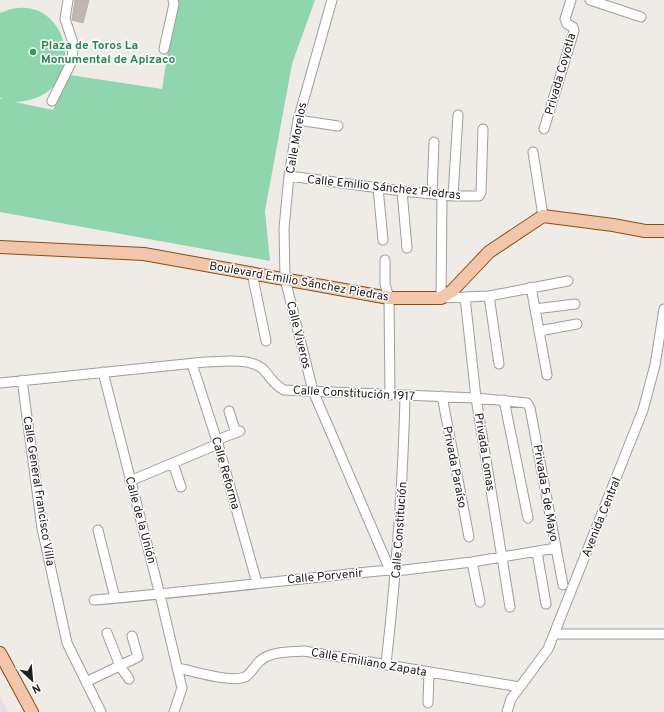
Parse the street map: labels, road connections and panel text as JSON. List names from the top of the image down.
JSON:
{
  "streets": {
    "main road": ["Boulevard Emilio Sánchez Piedras"],
    "street": [
      "Privada Coyotla",
      "Calle Morelos",
      "Calle Emilio Sánchez Piedras",
      "Calle Viveros",
      "Calle Constitución 1917",
      "Privada Lomas",
      "Privada Paraíso",
      "Calle Reforma",
      "Calle General Francisco Villa",
      "Privada 5 de Mayo",
      "Avenida Central",
      "Calle de la Unión",
      "Calle Constitución",
      "Calle Porvenir",
      "Calle Emiliano Zapata"
    ]
  },
  "crossings": [
    ["Calle Morelos", "Calle Emilio Sánchez Piedras"],
    ["Calle Morelos", "Boulevard Emilio Sánchez Piedras"],
    ["Calle Morelos", "Calle Viveros"],
    ["Boulevard Emilio Sánchez Piedras", "Calle Viveros"],
    ["Calle Viveros", "Calle Constitución 1917"],
    ["Calle Viveros", "Calle Constitución"],
    ["Calle Viveros", "Calle Porvenir"],
    ["Calle Constitución 1917", "Privada Lomas"],
    ["Calle Constitución 1917", "Privada Paraíso"],
    ["Calle Constitución 1917", "Calle Reforma"],
    ["Calle Constitución 1917", "Calle General Francisco Villa"],
    ["Calle Constitución 1917", "Privada 5 de Mayo"],
    ["Calle Constitución 1917", "Calle de la Unión"],
    ["Calle Constitución 1917", "Calle Constitución"],
    ["Privada Lomas", "Calle Porvenir"],
    ["Calle Reforma", "Calle Porvenir"],
    ["Privada 5 de Mayo", "Calle Porvenir"],
    ["Avenida Central", "Calle Emiliano Zapata"],
    ["Calle de la Unión", "Calle Porvenir"],
    ["Calle de la Unión", "Calle Emiliano Zapata"],
    ["Calle Constitución", "Calle Porvenir"],
    ["Calle Constitución", "Calle Emiliano Zapata"]
  ],
  "places": ["Plaza de Toros La Monumental de Apizaco"],
  "north": "bottom right"
}
